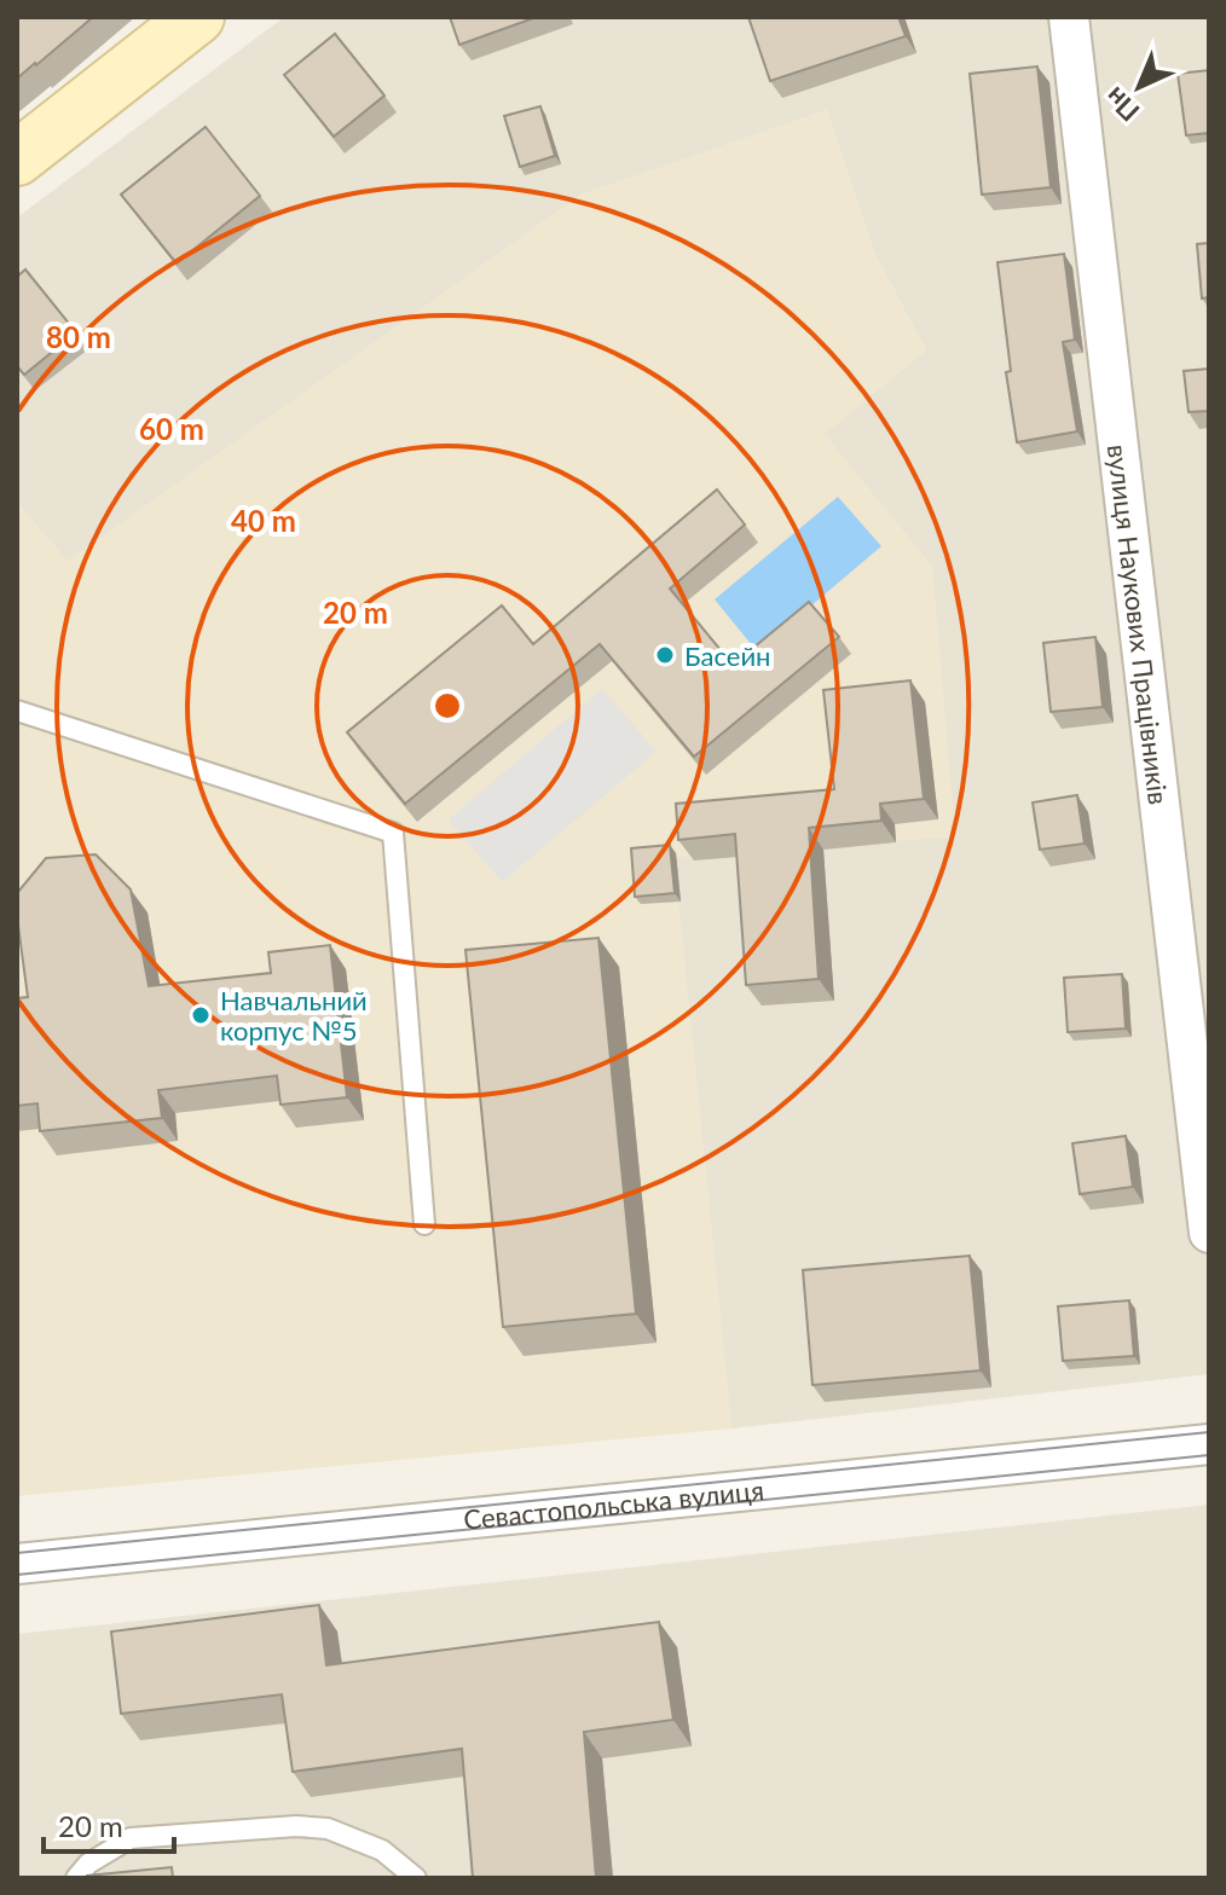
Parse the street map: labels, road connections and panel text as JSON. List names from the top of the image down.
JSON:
{
  "streets": {
    "street": ["вулиця Наукових Працівників", "Севастопольська вулиця"]
  },
  "places": ["Басейн", "Навчальний корпус №5"],
  "scale_bar": "20 m",
  "north": "bottom left",
  "rings": [
    "80 m",
    "60 m",
    "40 m",
    "20 m"
  ]
}
